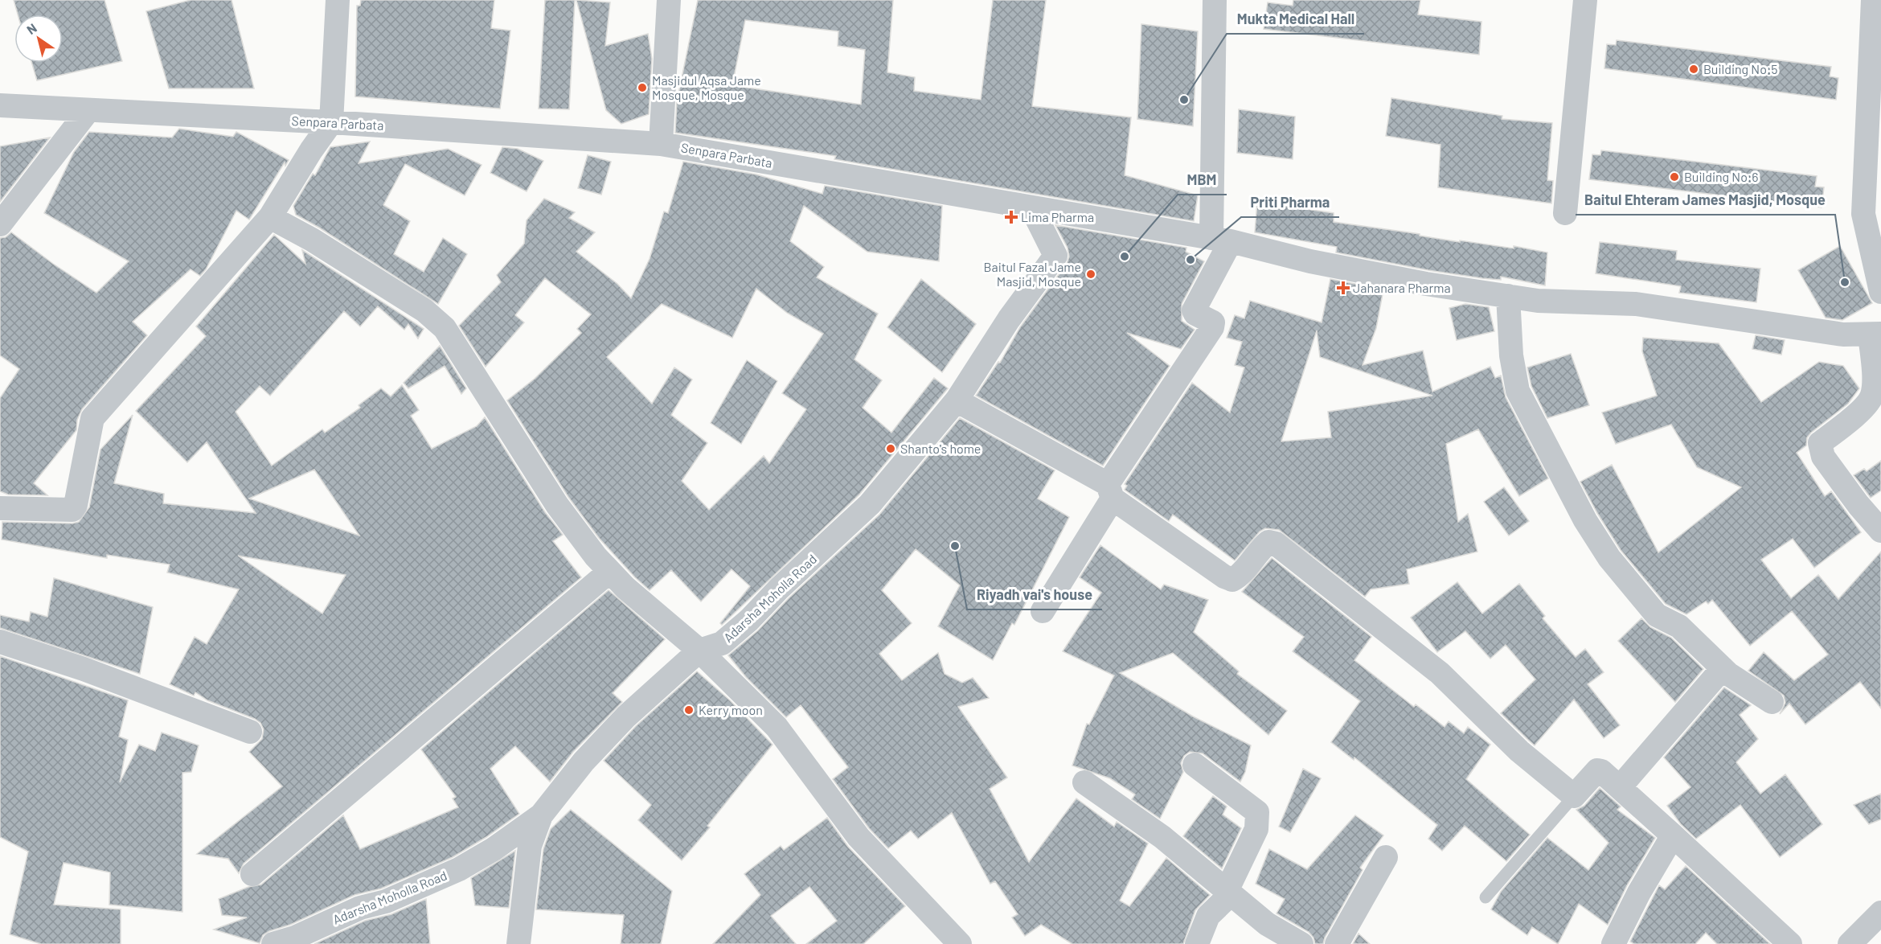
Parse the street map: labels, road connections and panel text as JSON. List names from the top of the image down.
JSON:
{
  "streets": {
    "street": ["Senpara Parbata", "Adarsha Moholla Road"]
  },
  "crossings": [
    ["Senpara Parbata", "Adarsha Moholla Road"]
  ],
  "places": {
    "other": [
      "Building No:5",
      "Masjidul Aqsa Jame Mosque, Mosque",
      "Mukta Medical Hall",
      "Building No:6",
      "MBM",
      "Priti Pharma",
      "Baitul Fazal Jame Masjid, Mosque",
      "Baitul Ehteram James Masjid, Mosque",
      "Shanto's home",
      "Riyadh vai's house",
      "Kerry moon"
    ],
    "health": ["Lima Pharma", "Jahanara Pharma"]
  },
  "north": "top left"
}
